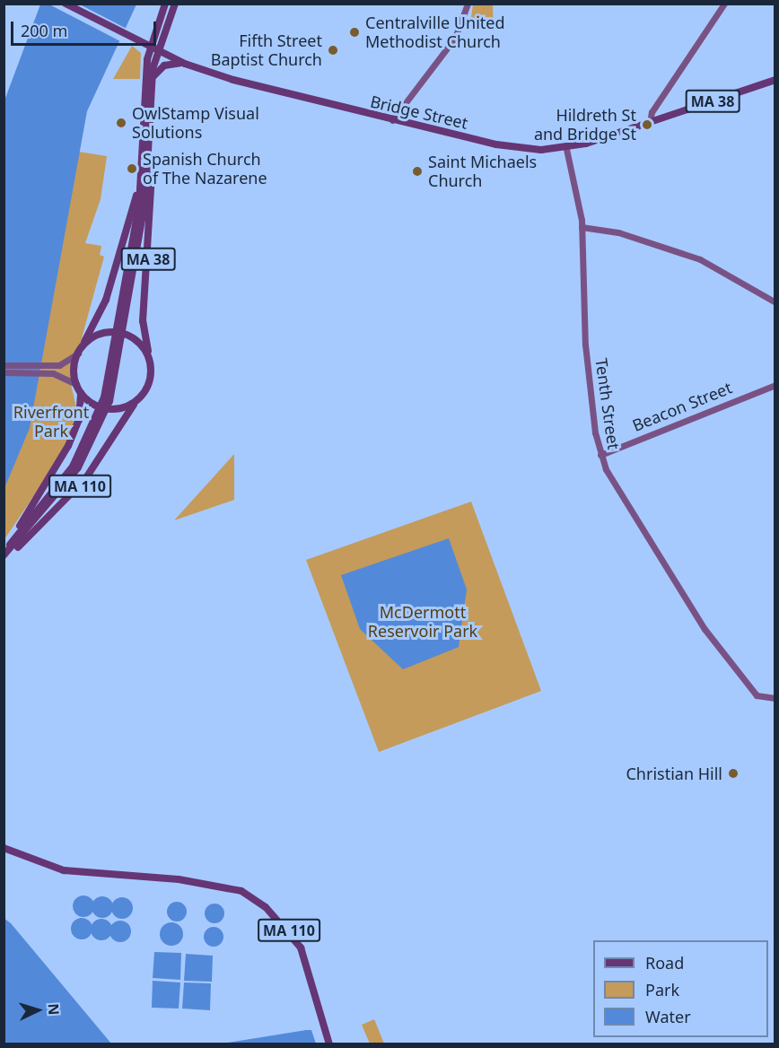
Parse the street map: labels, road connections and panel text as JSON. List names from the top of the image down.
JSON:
{
  "streets": {
    "main road": ["MA 38", "Bridge Street", "MA 110"],
    "street": ["Tenth Street", "Beacon Street"]
  },
  "crossings": [
    ["MA 38", "Bridge Street"],
    ["MA 38", "MA 110"],
    ["Bridge Street", "Tenth Street"],
    ["Tenth Street", "Beacon Street"]
  ],
  "parks": ["Riverfront Park", "McDermott Reservoir Park"],
  "places": [
    "Centralville United Methodist Church",
    "Fifth Street Baptist Church",
    "OwlStamp Visual Solutions",
    "Hildreth St and Bridge St",
    "Spanish Church of The Nazarene",
    "Saint Michaels Church",
    "Christian Hill"
  ],
  "legend": ["Road", "Park", "Water"],
  "scale_bar": "200 m",
  "north": "right"
}
